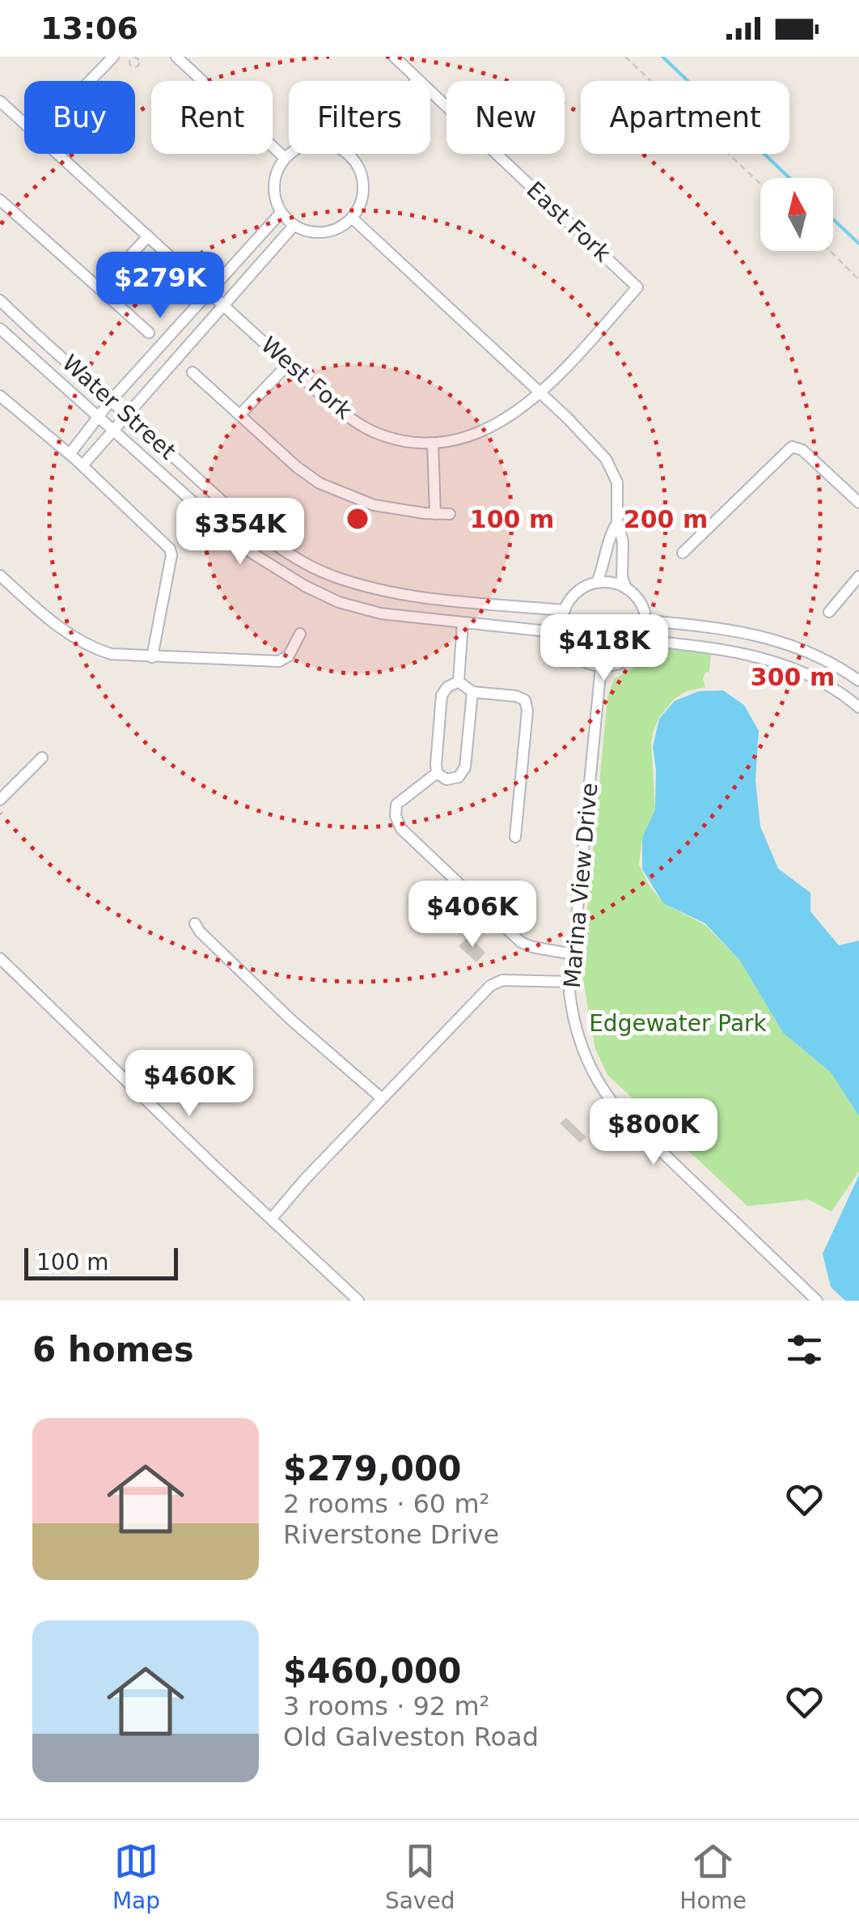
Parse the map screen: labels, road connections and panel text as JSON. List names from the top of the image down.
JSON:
{
  "streets": {
    "street": [
      "East Fork",
      "West Fork",
      "Water Street",
      "Marina View Drive"
    ]
  },
  "crossings": [
    ["East Fork", "West Fork"],
    ["Water Street", "Marina View Drive"]
  ],
  "parks": ["Edgewater Park"],
  "scale_bar": "100 m",
  "north": "top",
  "page": {
    "status": "13:06",
    "chip": [
      "Buy",
      "Rent",
      "Filters",
      "New",
      "Apartment"
    ],
    "price": [
      "$279K",
      "$354K",
      "$418K",
      "$406K",
      "$460K",
      "$800K"
    ],
    "scale": "100 m",
    "heading": "6 homes",
    "list": [
      {
        "name": "$279,000",
        "note": "2 rooms · 60 m² · Riverstone Drive"
      },
      {
        "name": "$460,000",
        "note": "3 rooms · 92 m² · Old Galveston Road"
      }
    ],
    "tabs": ["Map", "Saved", "Home"]
  },
  "rings": ["100 m", "200 m", "300 m"]
}
